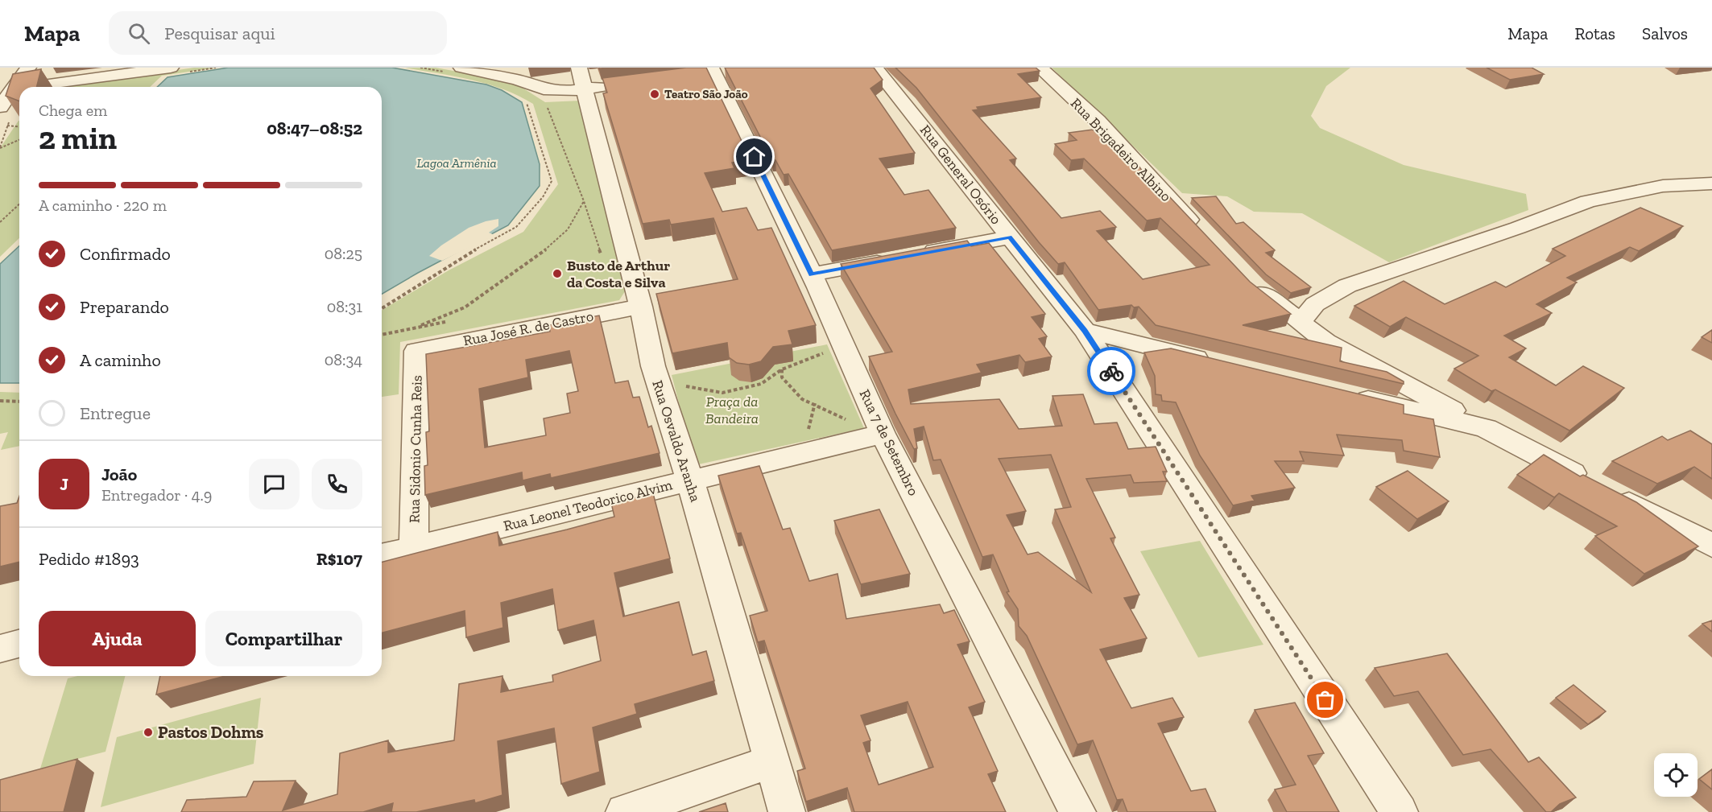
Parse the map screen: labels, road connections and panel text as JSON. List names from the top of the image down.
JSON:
{
  "streets": {
    "street": [
      "Rua Brigadeiro Albino",
      "Rua General Osório",
      "Rua José R. de Castro",
      "Rua Osvaldo Aranha",
      "Rua 7 de Setembro",
      "Rua Sidonio Cunha Reis",
      "Rua Leonel Teodorico Alvim"
    ]
  },
  "crossings": [
    ["Rua José R. de Castro", "Rua Osvaldo Aranha"],
    ["Rua José R. de Castro", "Rua Sidonio Cunha Reis"],
    ["Rua Osvaldo Aranha", "Rua Leonel Teodorico Alvim"],
    ["Rua 7 de Setembro", "Rua Leonel Teodorico Alvim"],
    ["Rua Sidonio Cunha Reis", "Rua Leonel Teodorico Alvim"]
  ],
  "water": ["Lagoa Armênia"],
  "parks": ["Praça da Bandeira"],
  "places": ["Teatro São João", "Busto de Arthur da Costa e Silva", "Pastos Dohms"],
  "page": {
    "header": "Mapa",
    "search": "Pesquisar aqui",
    "nav": ["Mapa", "Rotas", "Salvos"],
    "heading": ["2 min", "Chega em", "08:47–08:52"],
    "panel": [
      "João",
      "Entregador · 4.9",
      "Pedido #1893",
      "R$107"
    ],
    "bar": "A caminho · 220 m",
    "list": [
      ["Confirmado", "08:25"],
      ["Preparando", "08:31"],
      ["A caminho", "08:34"],
      "Entregue"
    ],
    "round": "J",
    "buttons": ["Ajuda", "Compartilhar"]
  }
}
